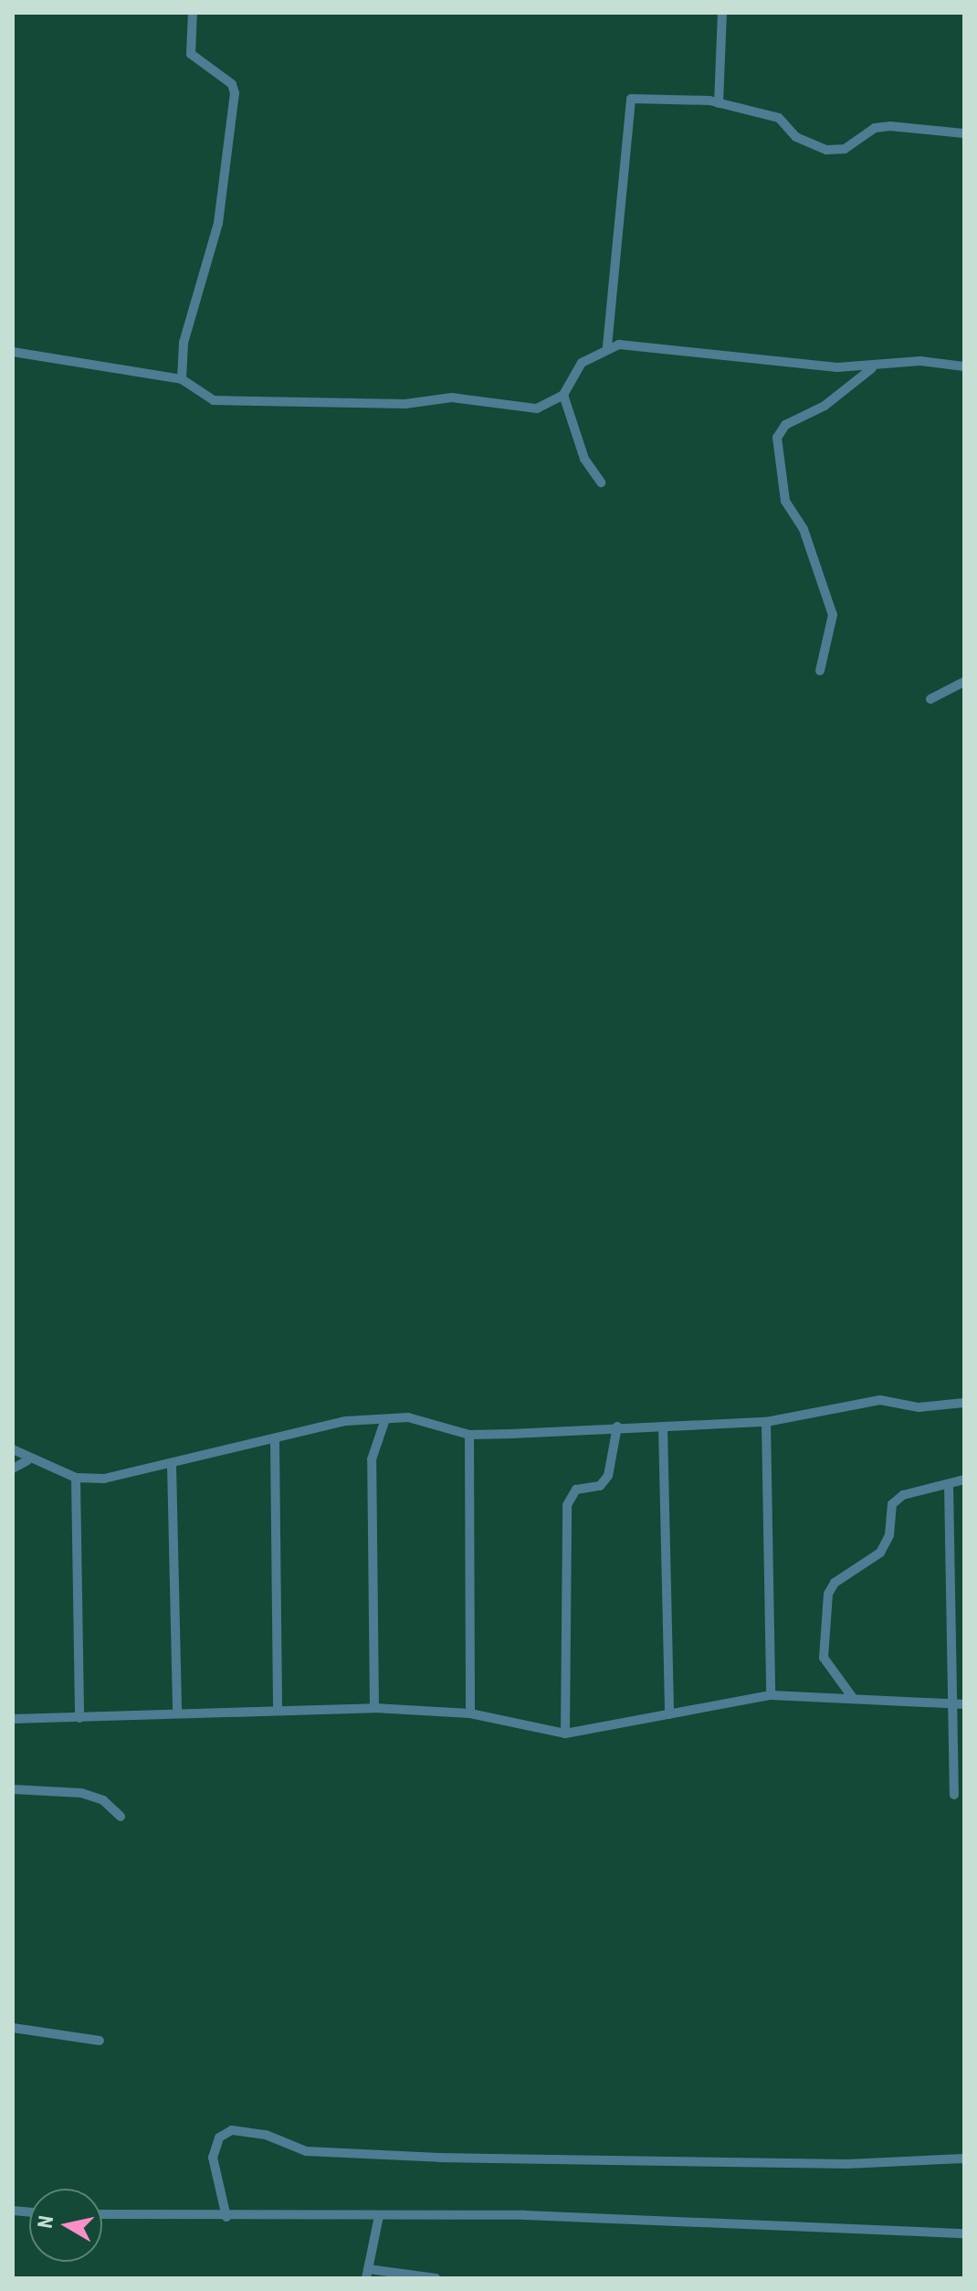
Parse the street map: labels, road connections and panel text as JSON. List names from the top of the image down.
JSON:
{
  "north": "left"
}
